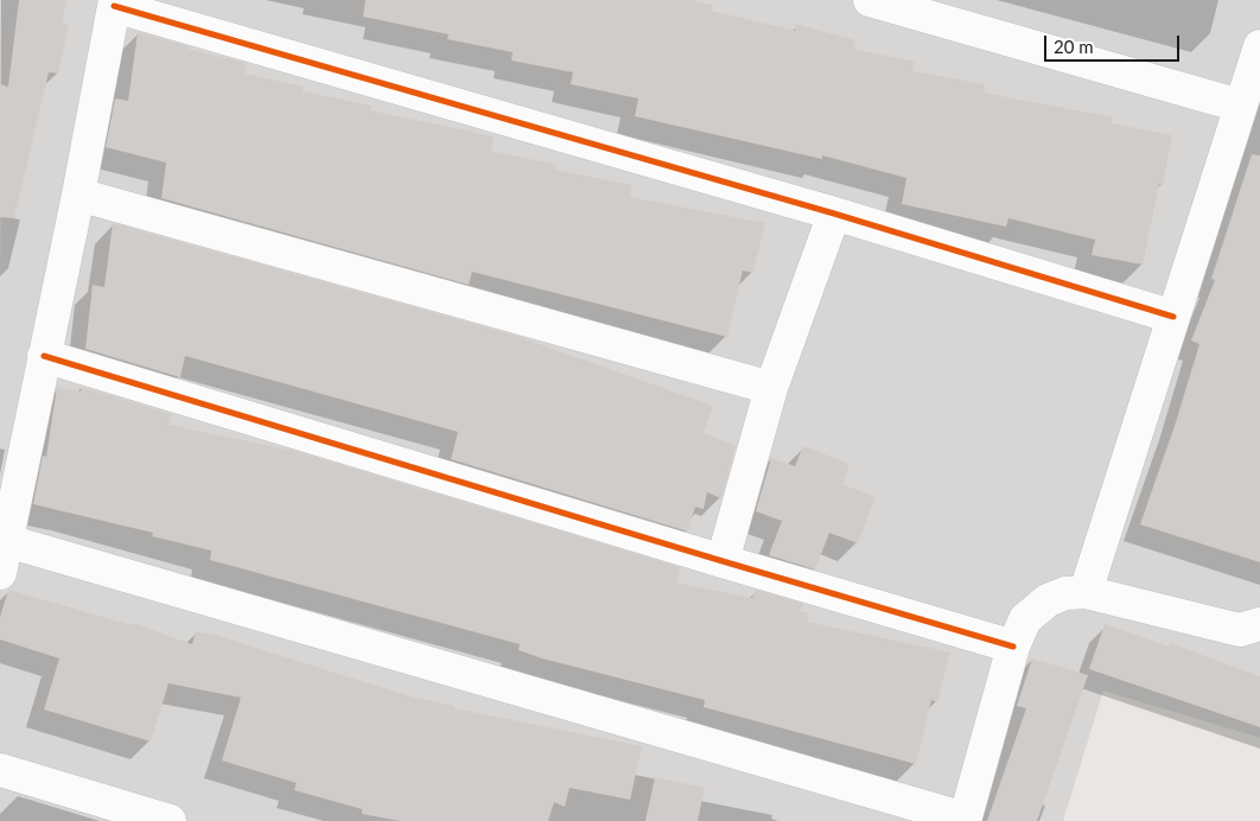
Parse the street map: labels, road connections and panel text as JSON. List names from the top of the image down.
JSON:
{
  "scale_bar": "20 m"
}
